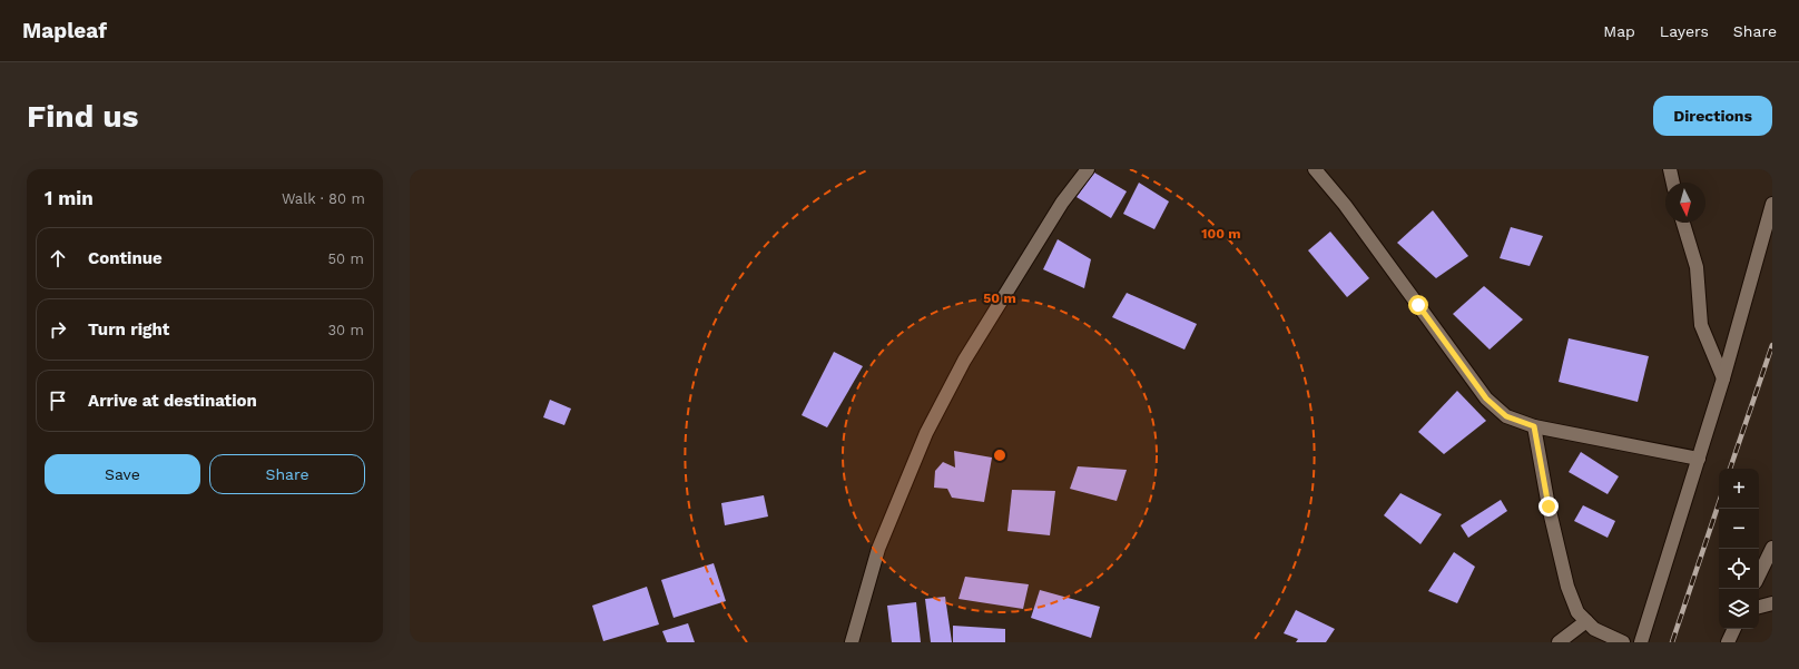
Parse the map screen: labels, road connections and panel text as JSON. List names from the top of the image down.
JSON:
{
  "north": "bottom",
  "page": {
    "header": "Mapleaf",
    "nav": ["Map", "Layers", "Share"],
    "buttons": [
      "Directions",
      ["Save", "Share"]
    ],
    "title": "Find us",
    "heading": ["1 min", "Walk · 80 m"],
    "list": [
      ["Continue", "50 m"],
      ["Turn right", "30 m"],
      "Arrive at destination"
    ],
    "map_buttons": ["+", "−"]
  },
  "rings": ["100 m", "50 m"]
}
